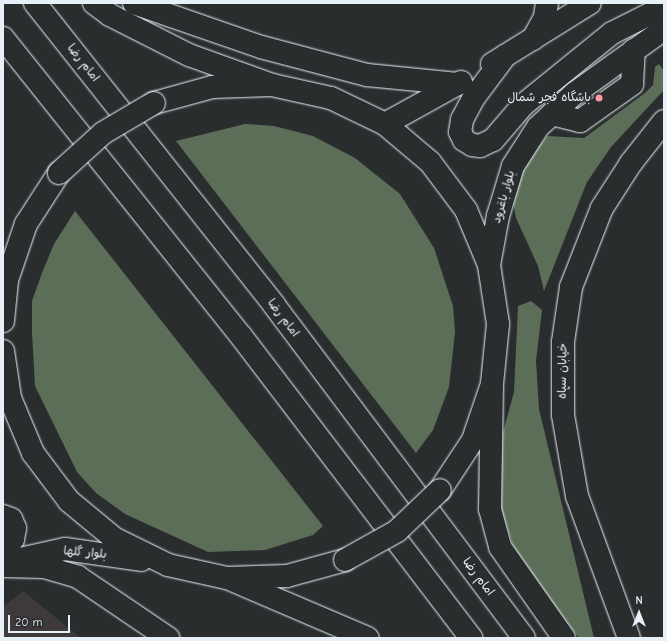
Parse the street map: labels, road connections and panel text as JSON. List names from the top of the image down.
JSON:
{
  "streets": {
    "main road": [
      "امام رضا",
      "بلوار باغرود",
      "خیابان سپاه",
      "بلوار گلها"
    ]
  },
  "places": ["باشگاه فجر شمال"],
  "scale_bar": "20 m",
  "north": "top"
}
